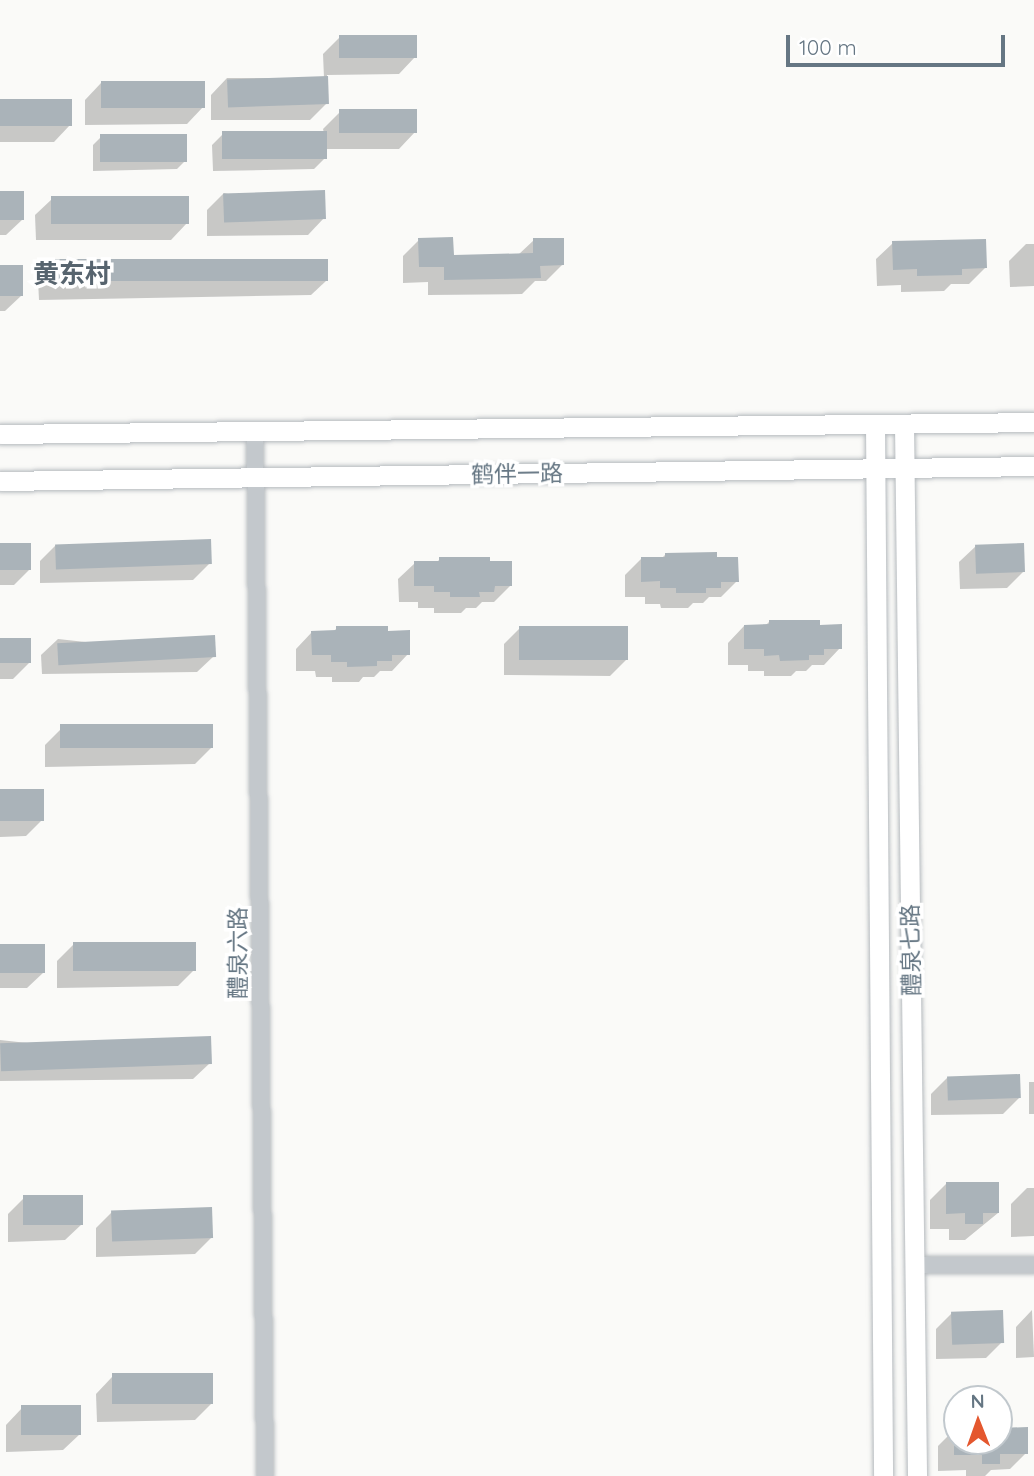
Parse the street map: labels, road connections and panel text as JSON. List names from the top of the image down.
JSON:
{
  "streets": {
    "main road": ["鹤伴一路", "醴泉七路"],
    "street": ["醴泉六路"]
  },
  "crossings": [
    ["鹤伴一路", "醴泉七路"],
    ["鹤伴一路", "醴泉六路"]
  ],
  "districts": ["黄东村"],
  "scale_bar": "100 m",
  "north": "top"
}
